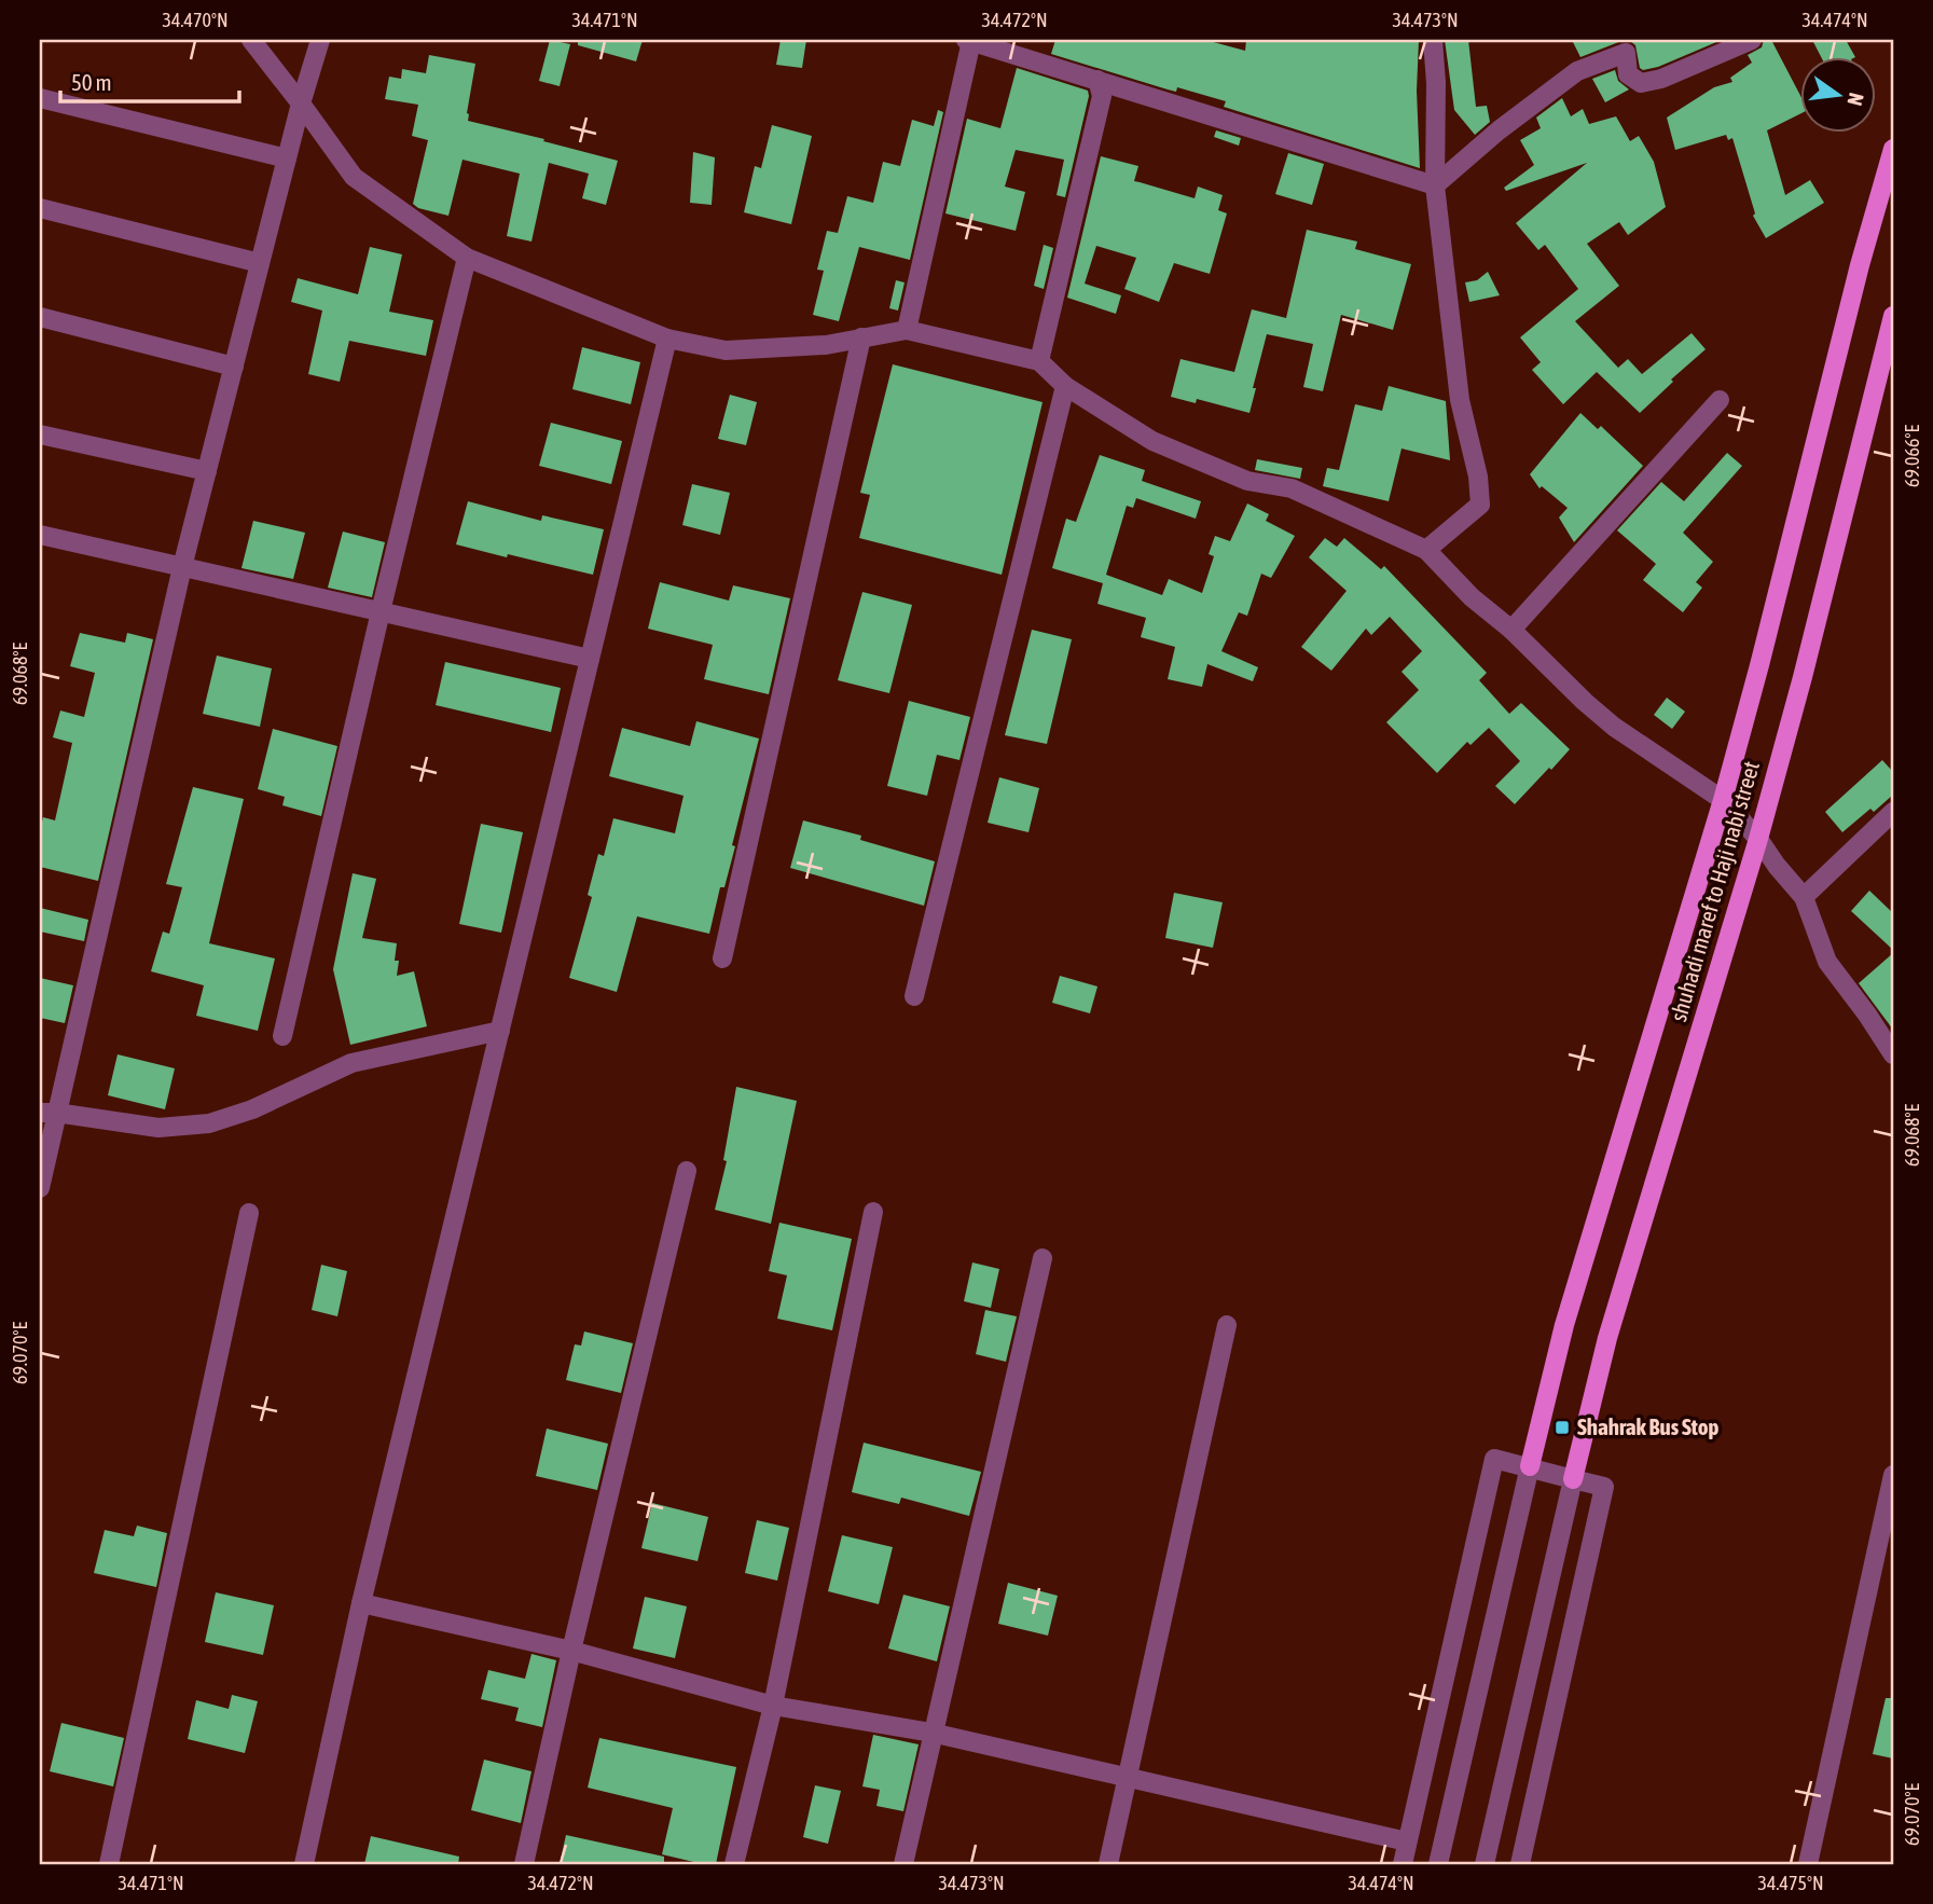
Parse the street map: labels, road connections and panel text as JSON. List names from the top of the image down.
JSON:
{
  "streets": {
    "main road": ["shuhadi maref to Haji nabi street"]
  },
  "places": {
    "transit": ["Shahrak Bus Stop"]
  },
  "scale_bar": "50 m",
  "north": "right",
  "coordinates": [
    "34.470°N",
    "34.471°N",
    "34.472°N",
    "34.473°N",
    "34.474°N",
    "69.066°E",
    "69.068°E",
    "69.070°E",
    "34.475°N"
  ]
}
